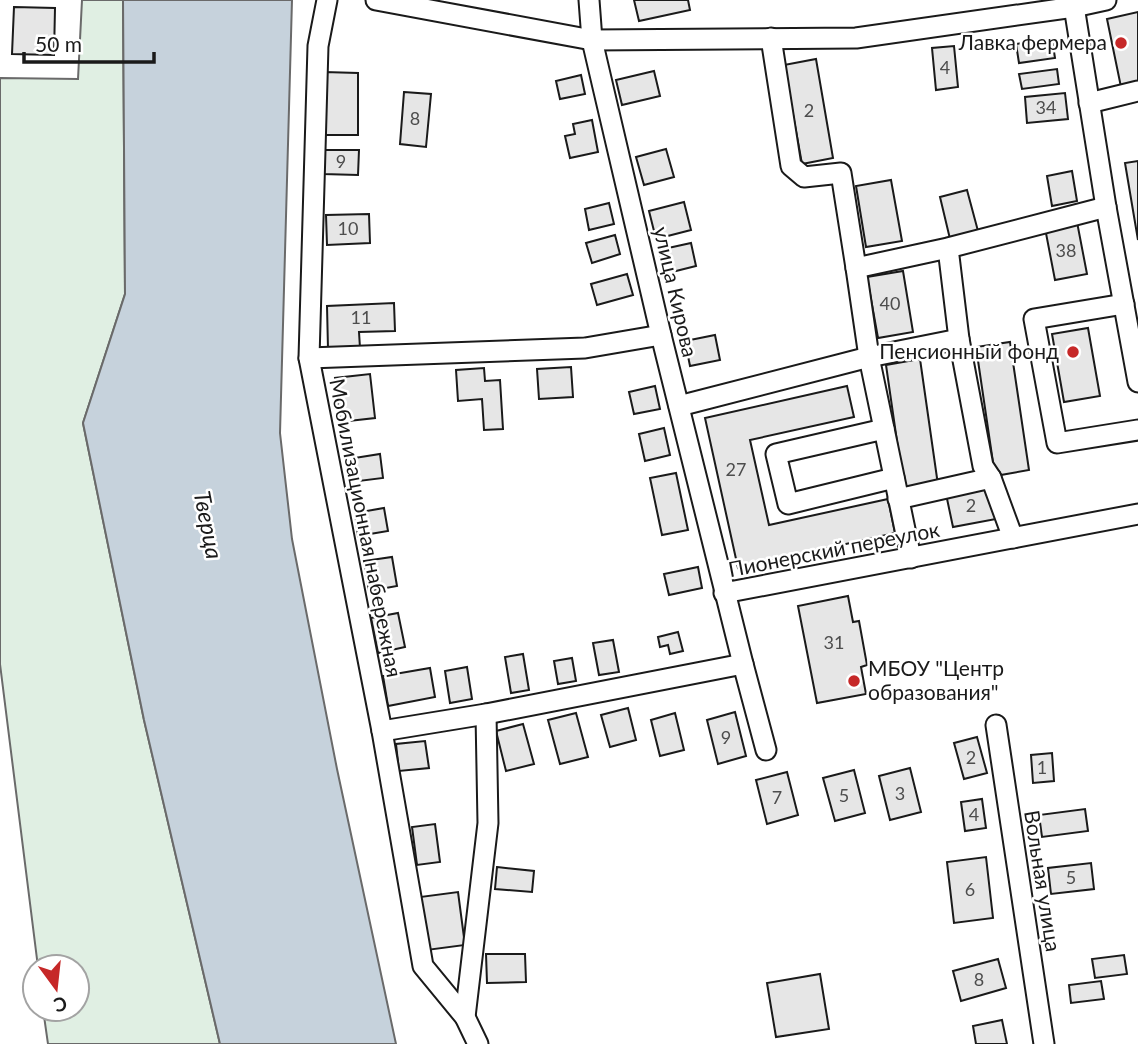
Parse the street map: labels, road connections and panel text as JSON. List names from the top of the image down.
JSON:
{
  "streets": {
    "street": [
      "улица Кирова",
      "Мобилизационная набережная",
      "Пионерский переулок",
      "Вольная улица"
    ]
  },
  "crossings": [
    ["улица Кирова", "Пионерский переулок"]
  ],
  "water": ["Тверца"],
  "places": ["Лавка фермера", "Пенсионный фонд", "МБОУ \"Центр образования\""],
  "house_numbers": [
    "4",
    "34",
    "2",
    "8",
    "9",
    "10",
    "38",
    "40",
    "11",
    "27",
    "2",
    "31",
    "9",
    "2",
    "1",
    "3",
    "5",
    "7",
    "4",
    "5",
    "6",
    "8"
  ],
  "scale_bar": "50 m",
  "north": "bottom"
}
